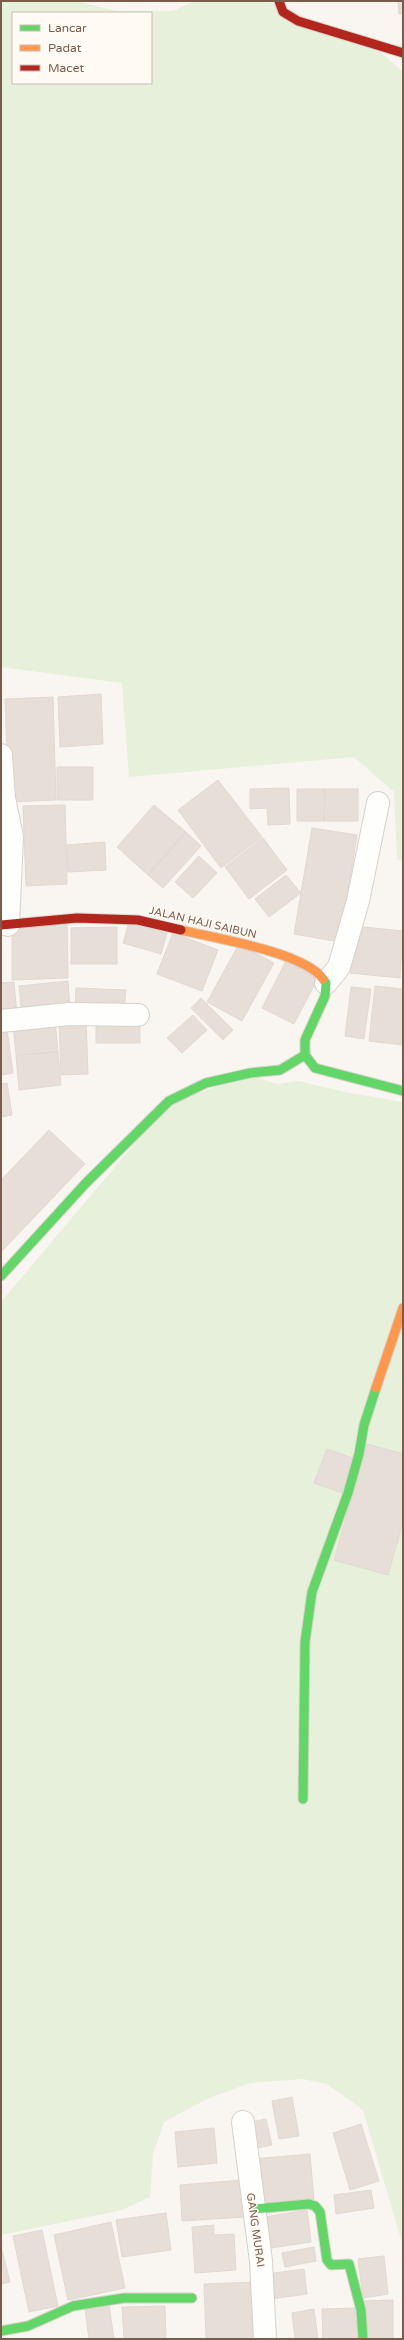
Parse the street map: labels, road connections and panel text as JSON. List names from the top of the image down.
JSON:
{
  "streets": {
    "street": ["JALAN HAJI SAIBUN", "GANG MURAI"]
  },
  "legend": ["Lancar", "Padat", "Macet"]
}
